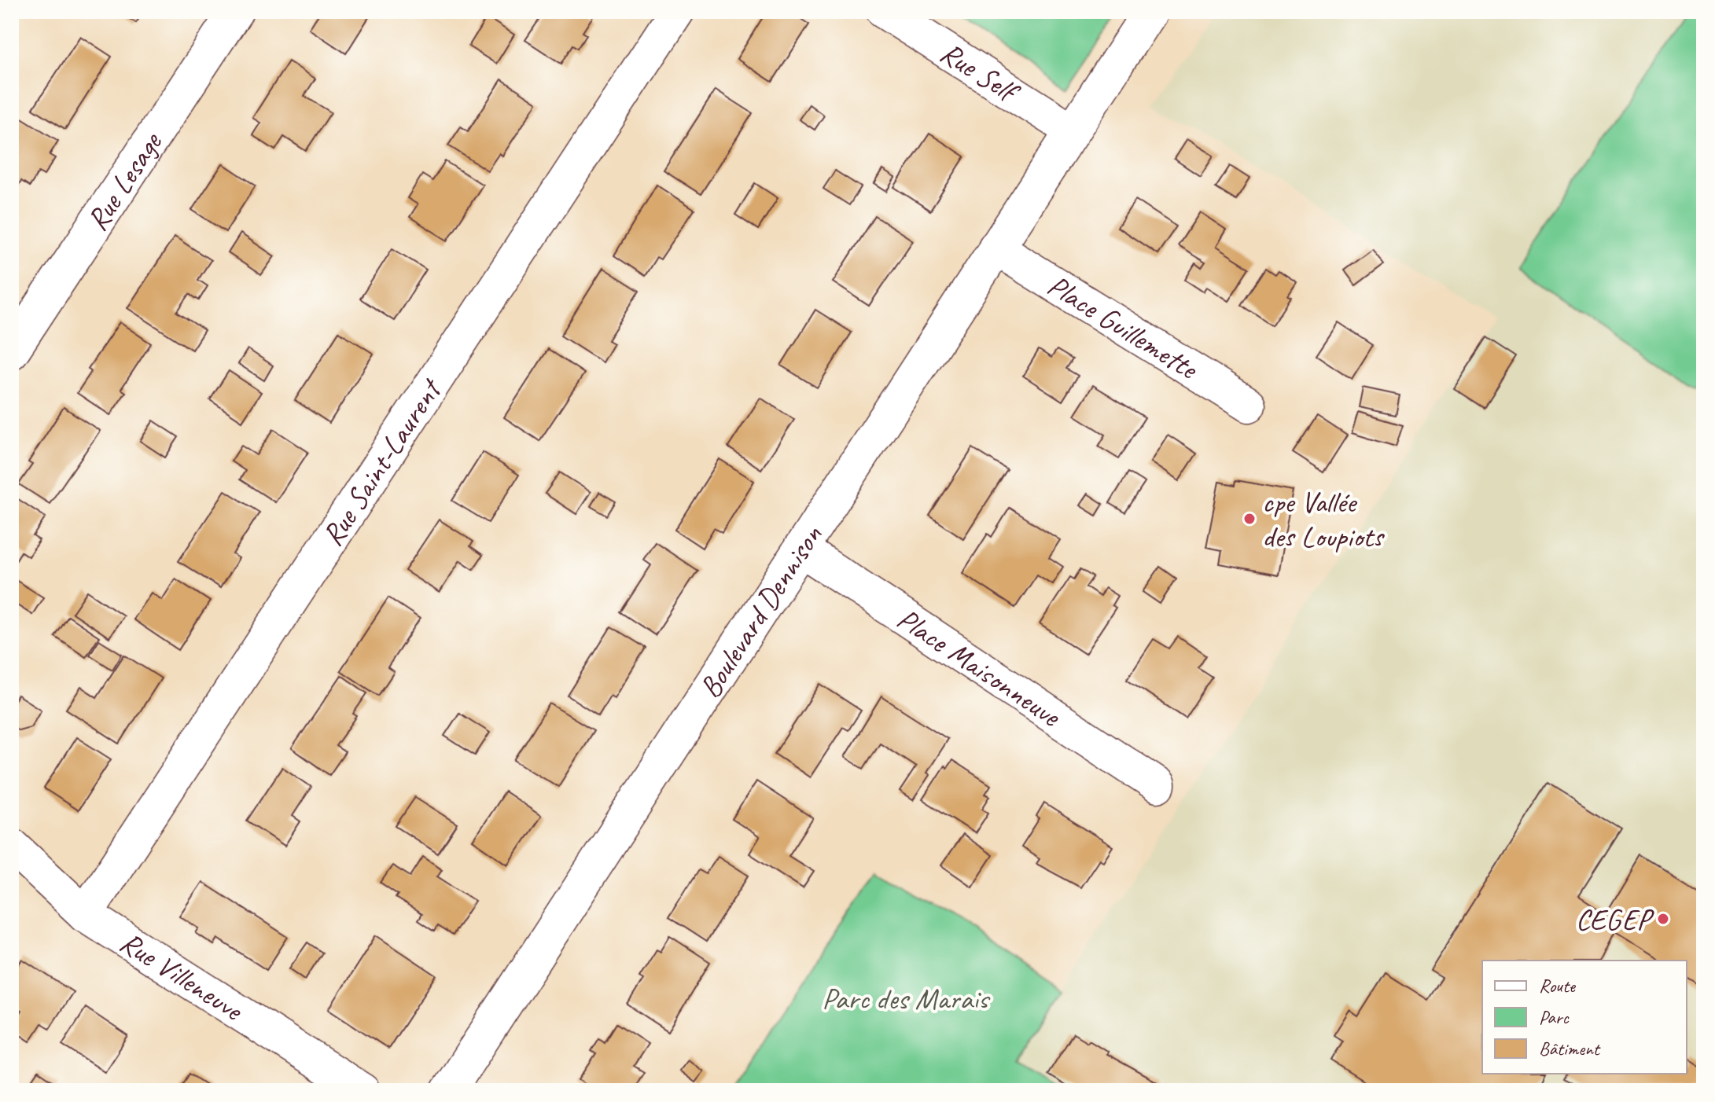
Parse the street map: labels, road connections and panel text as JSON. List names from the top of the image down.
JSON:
{
  "streets": {
    "street": [
      "Rue Self",
      "Rue Lesage",
      "Place Guillemette",
      "Rue Saint-Laurent",
      "Boulevard Dennison",
      "Place Maisonneuve",
      "Rue Villeneuve"
    ]
  },
  "crossings": [
    ["Rue Self", "Boulevard Dennison"],
    ["Place Guillemette", "Boulevard Dennison"],
    ["Rue Saint-Laurent", "Rue Villeneuve"],
    ["Boulevard Dennison", "Place Maisonneuve"]
  ],
  "parks": ["Parc des Marais"],
  "places": ["cpe Vallée des Loupiots", "CEGEP"],
  "legend": ["Route", "Parc", "Bâtiment"]
}
